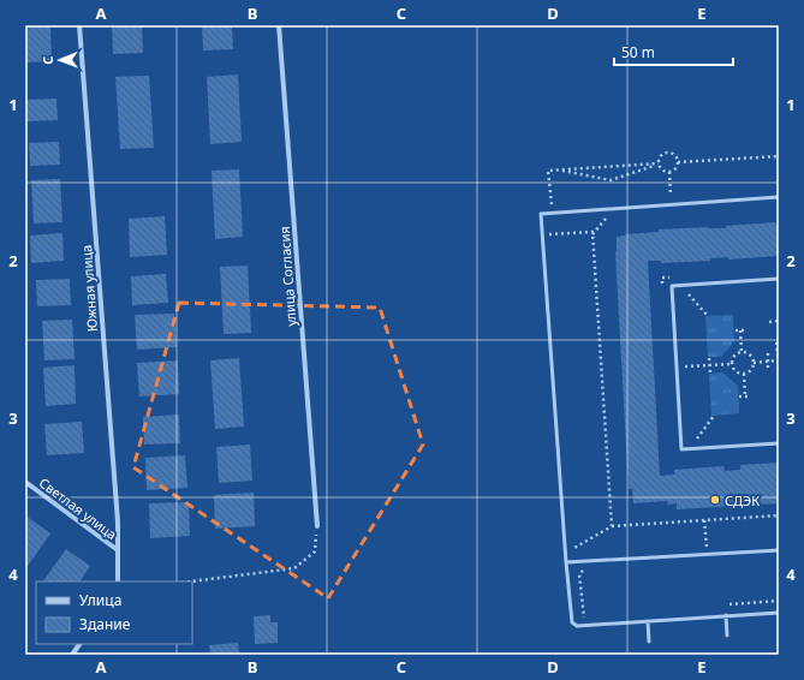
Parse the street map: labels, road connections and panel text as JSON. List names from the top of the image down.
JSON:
{
  "streets": {
    "street": ["улица Согласия", "Южная улица", "Светлая улица"]
  },
  "crossings": [
    ["Южная улица", "Светлая улица"]
  ],
  "places": ["СДЭК"],
  "legend": ["Улица", "Здание"],
  "scale_bar": "50 m",
  "north": "left",
  "grid": {
    "columns": [
      "A",
      "B",
      "C",
      "D",
      "E"
    ],
    "rows": [
      "1",
      "2",
      "3",
      "4"
    ]
  }
}
